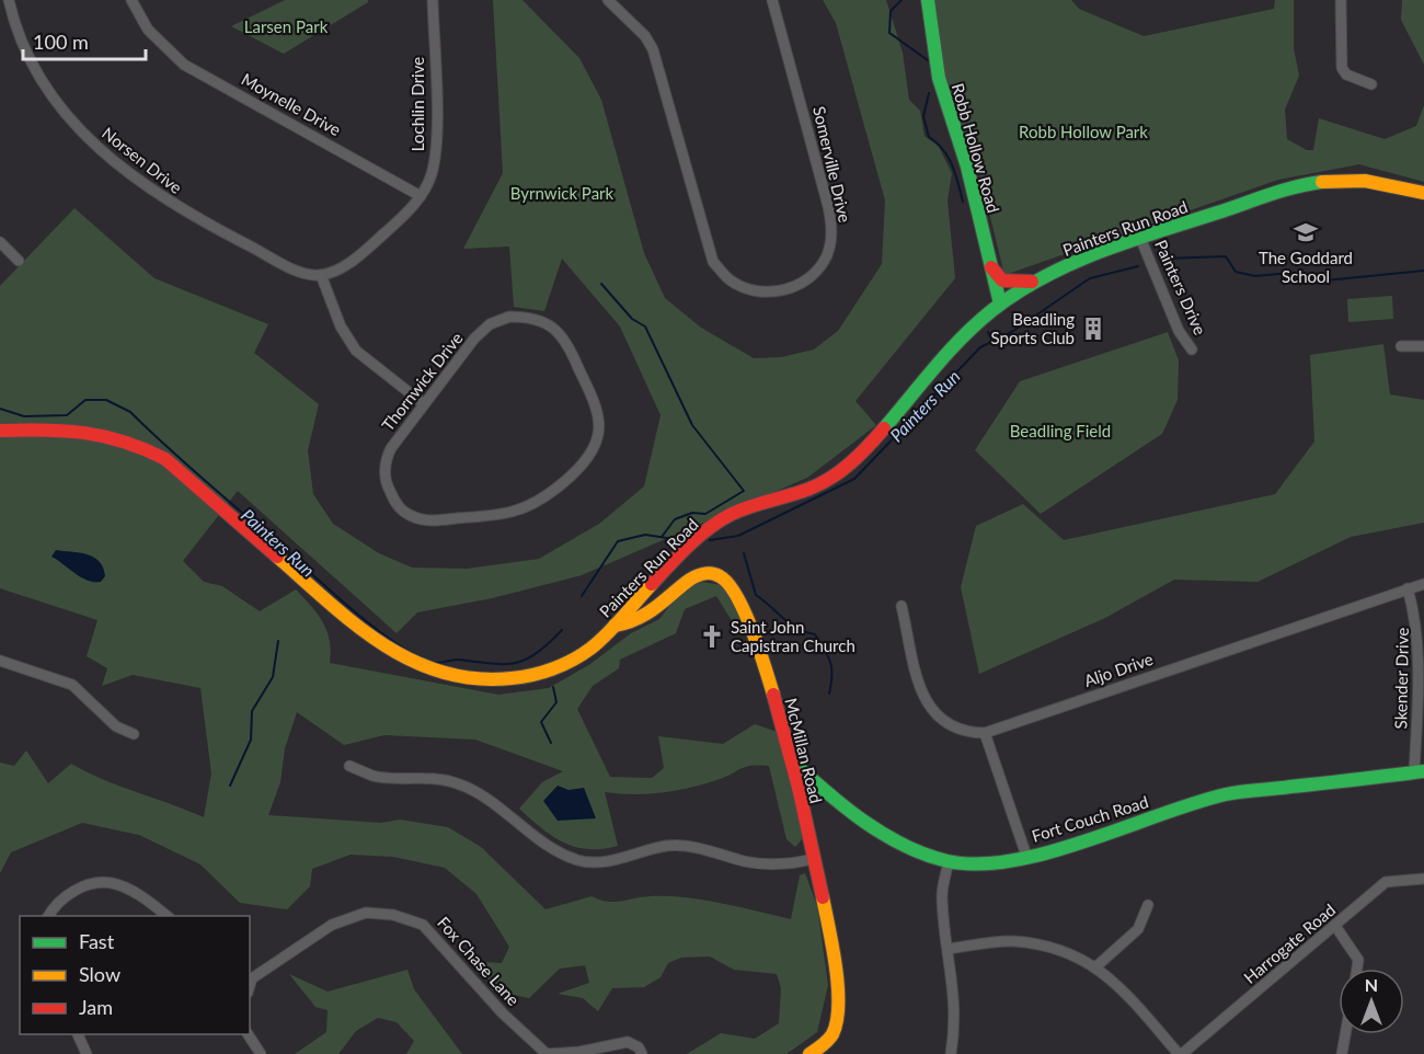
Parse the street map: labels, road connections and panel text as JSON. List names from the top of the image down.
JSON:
{
  "streets": {
    "street": [
      "Moynelle Drive",
      "Lochlin Drive",
      "Robb Hollow Road",
      "Norsen Drive",
      "Somerville Drive",
      "Painters Run Road",
      "Painters Drive",
      "Thornwick Drive",
      "Aljo Drive",
      "Skender Drive",
      "McMillan Road",
      "Fort Couch Road",
      "Harrogate Road",
      "Fox Chase Lane"
    ]
  },
  "crossings": [
    ["Moynelle Drive", "Lochlin Drive"],
    ["Lochlin Drive", "Norsen Drive"],
    ["Robb Hollow Road", "Painters Run Road"],
    ["Painters Run Road", "Painters Drive"],
    ["Painters Run Road", "McMillan Road"],
    ["Aljo Drive", "Skender Drive"],
    ["Skender Drive", "Fort Couch Road"],
    ["McMillan Road", "Fort Couch Road"]
  ],
  "water": ["Painters Run"],
  "parks": [
    "Larsen Park",
    "Robb Hollow Park",
    "Byrnwick Park",
    "Beadling Field"
  ],
  "places": {
    "school or university": ["The Goddard School"],
    "building": ["Beadling Sports Club"],
    "church": ["Saint John Capistran Church"]
  },
  "legend": ["Fast", "Slow", "Jam"],
  "scale_bar": "100 m",
  "north": "top"
}
